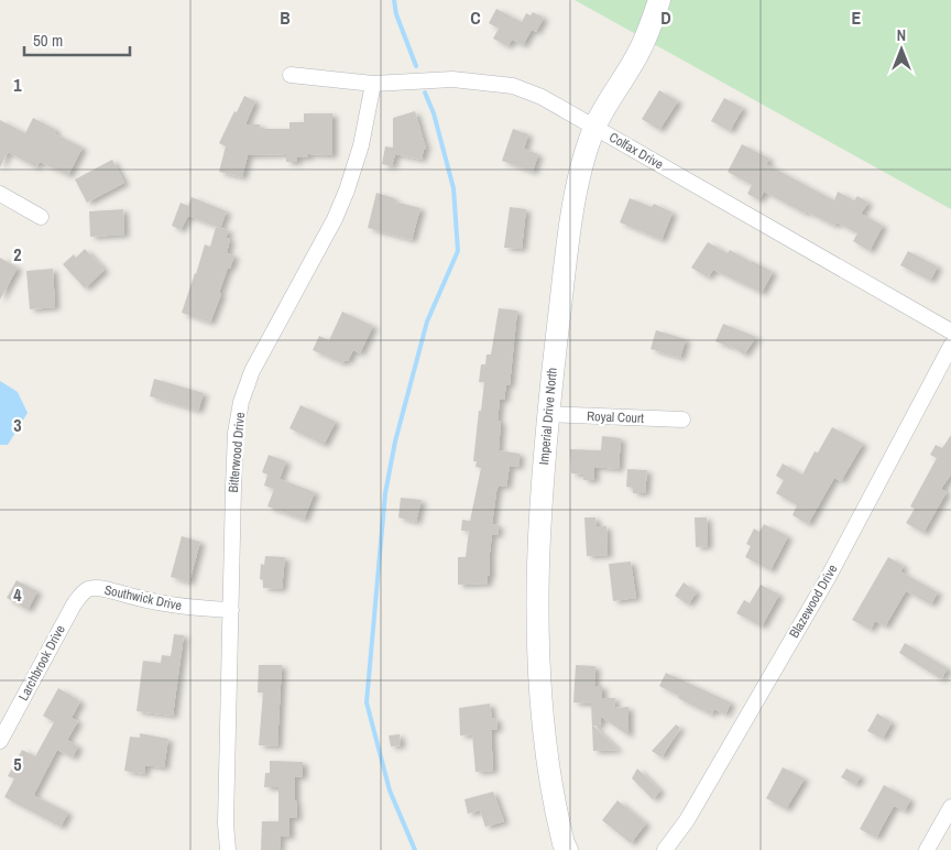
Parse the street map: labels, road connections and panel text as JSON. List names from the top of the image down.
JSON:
{
  "streets": {
    "street": [
      "Colfax Drive",
      "Imperial Drive North",
      "Royal Court",
      "Bitterwood Drive",
      "Southwick Drive",
      "Blazewood Drive",
      "Larchbrook Drive"
    ]
  },
  "crossings": [
    ["Colfax Drive", "Imperial Drive North"],
    ["Colfax Drive", "Bitterwood Drive"],
    ["Imperial Drive North", "Royal Court"],
    ["Bitterwood Drive", "Southwick Drive"],
    ["Southwick Drive", "Larchbrook Drive"]
  ],
  "scale_bar": "50 m",
  "north": "top",
  "grid": {
    "columns": [
      "B",
      "C",
      "D",
      "E"
    ],
    "rows": [
      "1",
      "2",
      "3",
      "4",
      "5"
    ]
  }
}
